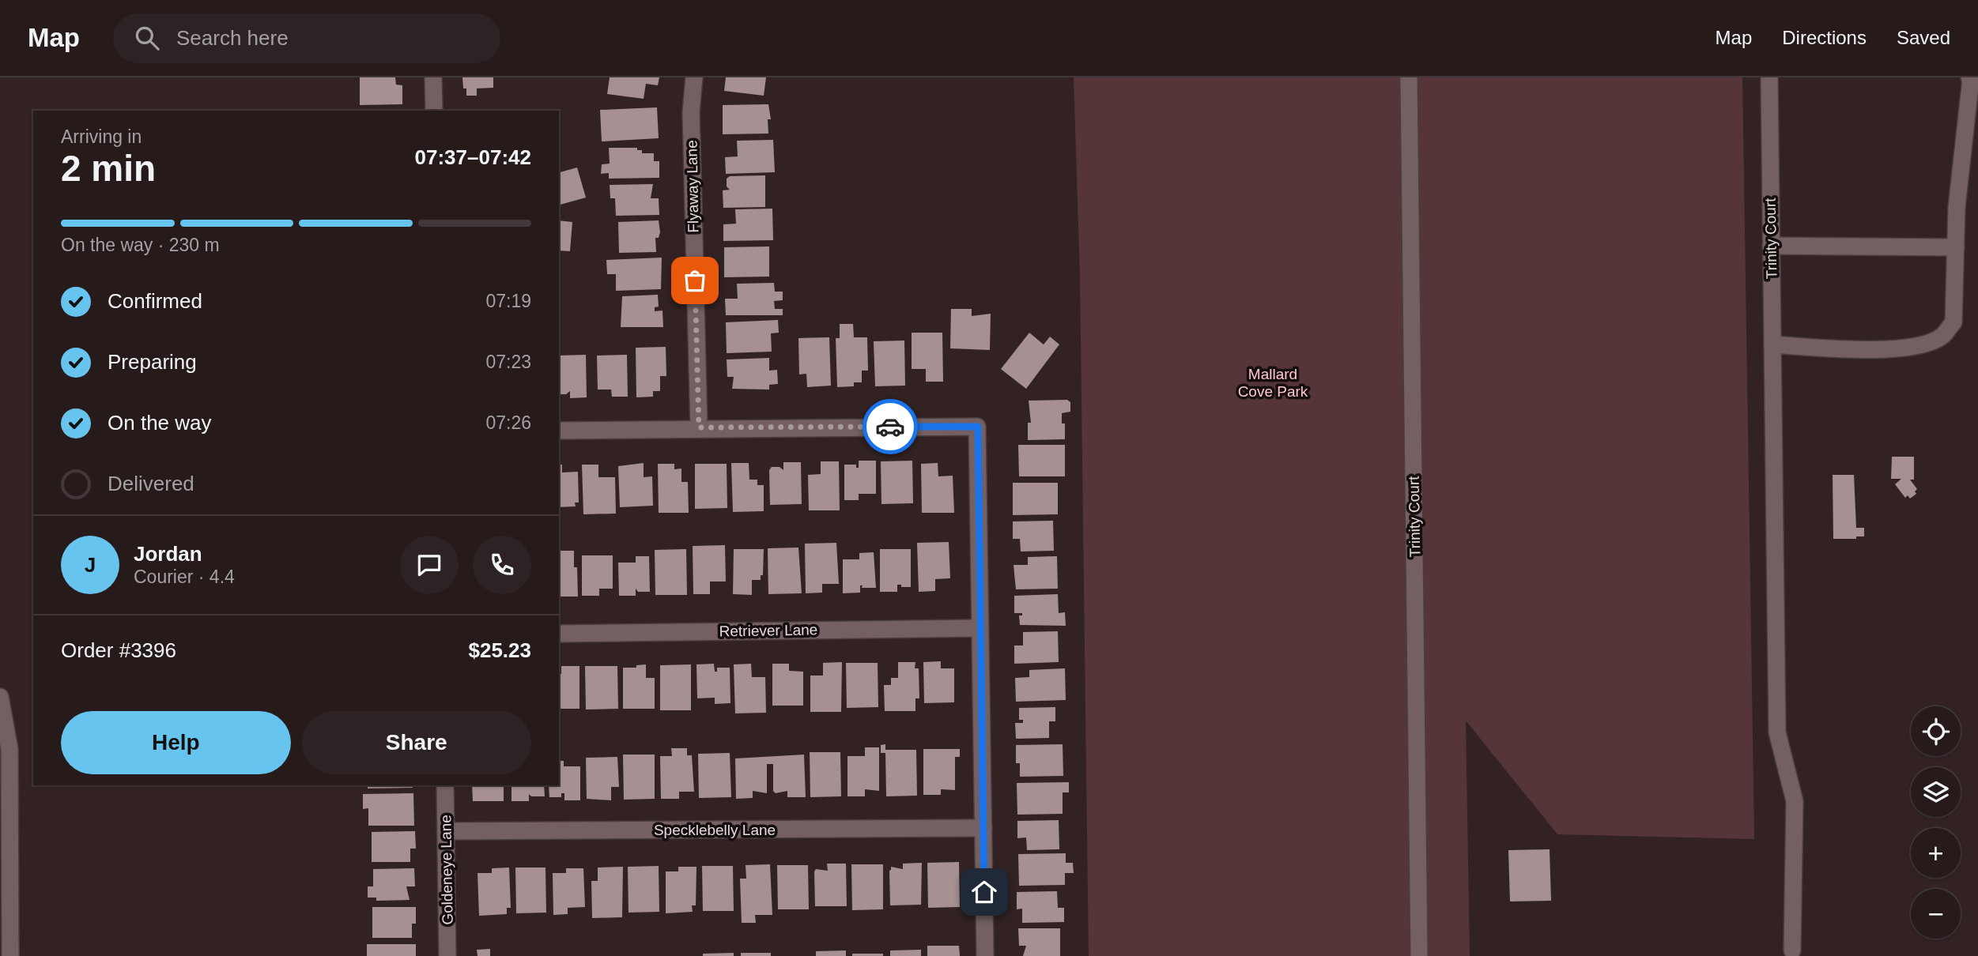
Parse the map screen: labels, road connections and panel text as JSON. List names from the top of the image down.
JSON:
{
  "streets": {
    "street": [
      "Flyaway Lane",
      "Trinity Court",
      "Retriever Lane",
      "Specklebelly Lane",
      "Goldeneye Lane"
    ]
  },
  "crossings": [
    ["Specklebelly Lane", "Goldeneye Lane"]
  ],
  "parks": ["Mallard Cove Park"],
  "page": {
    "header": "Map",
    "search": "Search here",
    "nav": ["Map", "Directions", "Saved"],
    "heading": ["2 min", "Arriving in", "07:37–07:42"],
    "panel": [
      "Jordan",
      "Courier · 4.4",
      "Order #3396",
      "$25.23"
    ],
    "bar": "On the way · 230 m",
    "list": [
      ["Confirmed", "07:19"],
      ["Preparing", "07:23"],
      ["On the way", "07:26"],
      "Delivered"
    ],
    "round": "J",
    "buttons": ["Help", "Share"],
    "map_buttons": ["+", "−"]
  }
}
